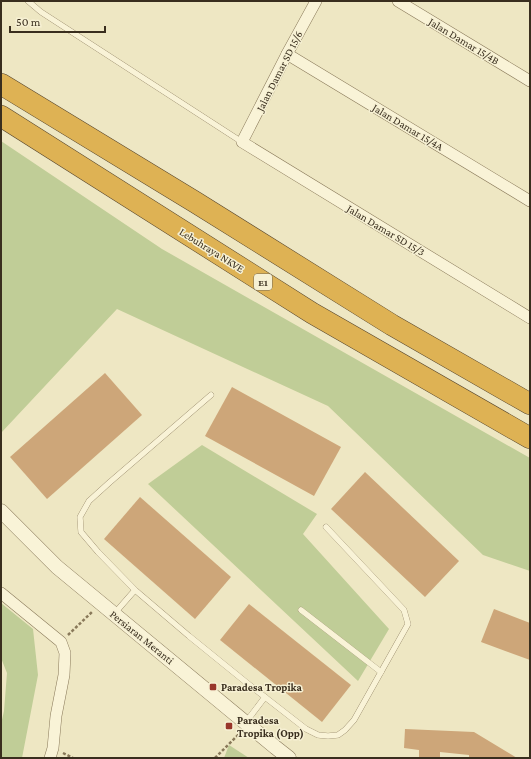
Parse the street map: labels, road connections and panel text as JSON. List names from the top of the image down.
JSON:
{
  "streets": {
    "highway": ["Lebuhraya NKVE", "E1"],
    "street": [
      "Jalan Damar 15/4B",
      "Jalan Damar SD 15/6",
      "Jalan Damar 15/4A",
      "Jalan Damar SD 15/3",
      "Persiaran Meranti"
    ]
  },
  "crossings": [
    ["Jalan Damar SD 15/6", "Jalan Damar 15/4A"],
    ["Jalan Damar SD 15/6", "Jalan Damar SD 15/3"]
  ],
  "places": {
    "transit": ["Paradesa Tropika", "Paradesa Tropika (Opp)"]
  },
  "scale_bar": "50 m"
}
